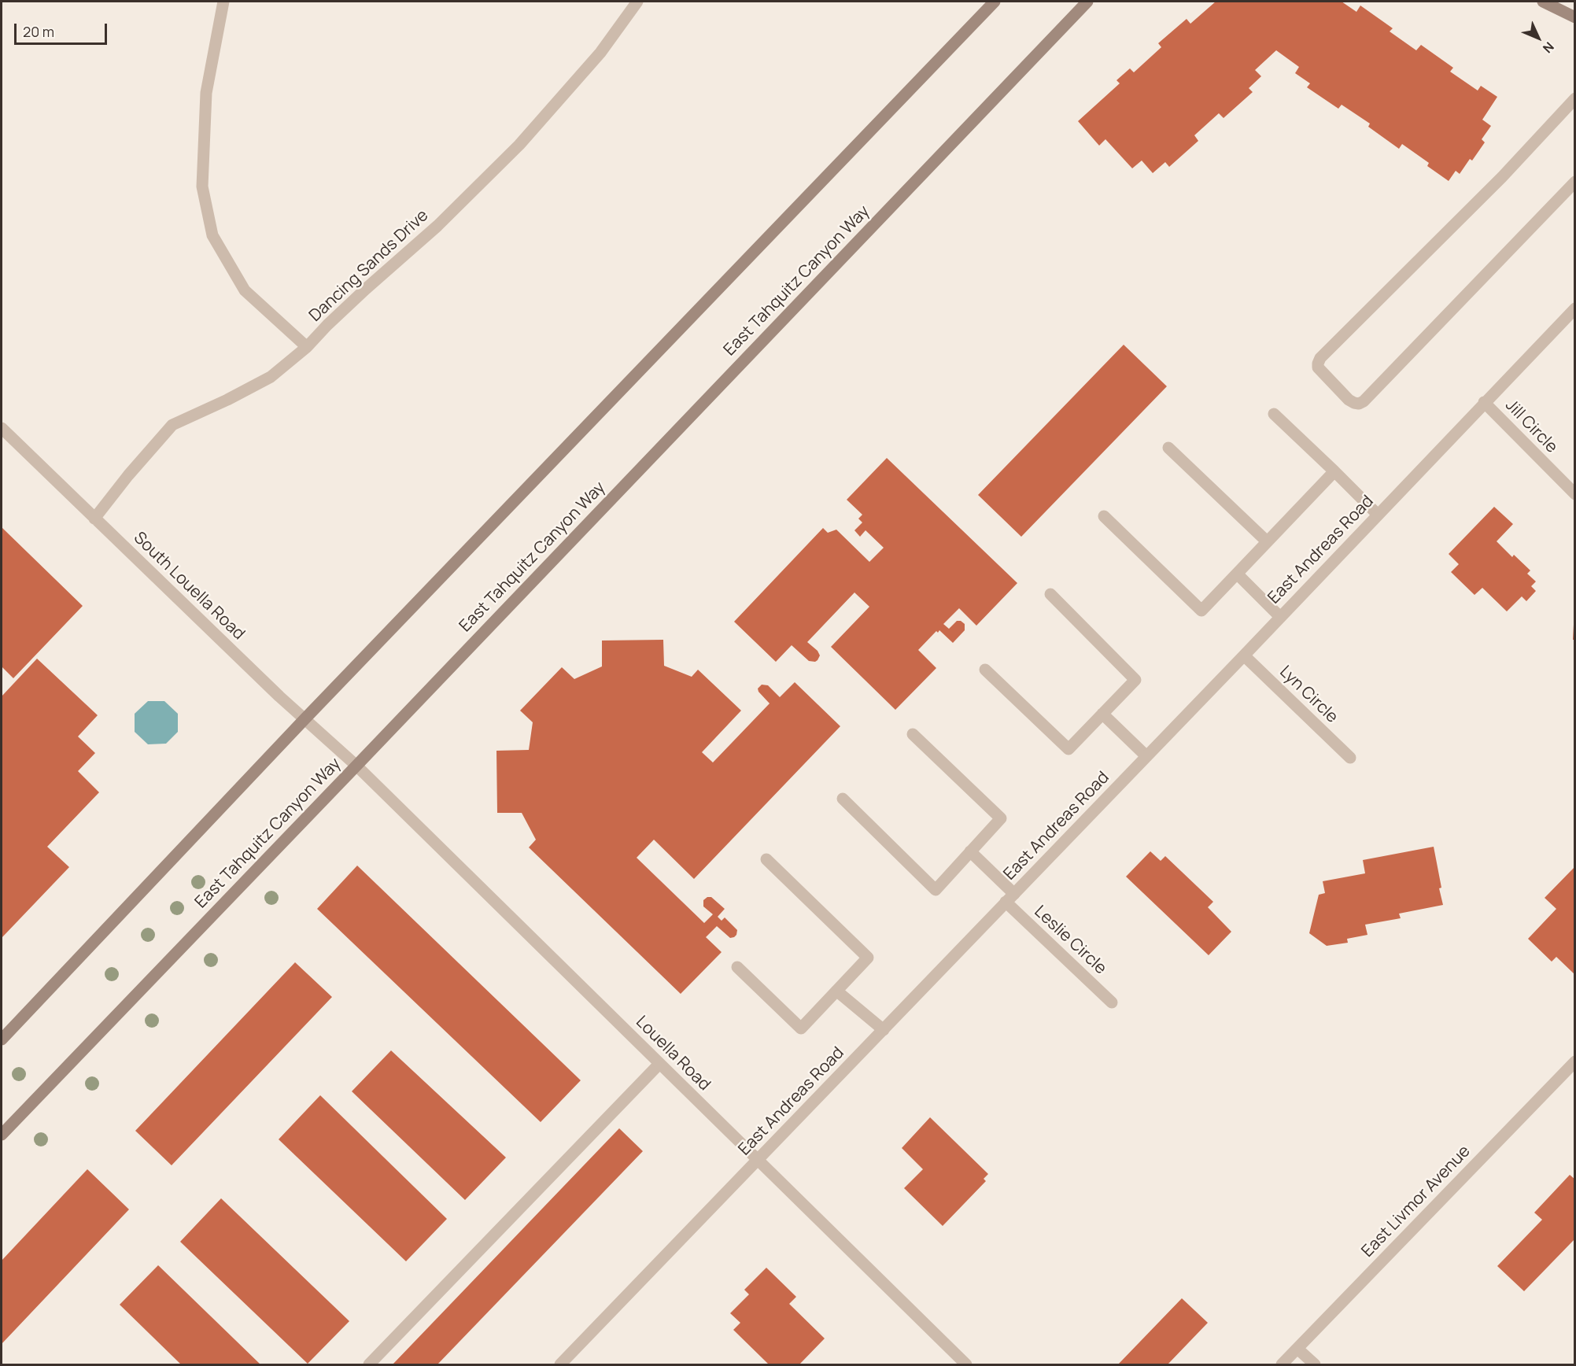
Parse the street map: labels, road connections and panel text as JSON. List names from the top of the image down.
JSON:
{
  "streets": {
    "main road": ["East Tahquitz Canyon Way"],
    "street": [
      "Dancing Sands Drive",
      "Jill Circle",
      "East Andreas Road",
      "South Louella Road",
      "Lyn Circle",
      "Leslie Circle",
      "Louella Road",
      "East Livmor Avenue"
    ]
  },
  "crossings": [
    ["Dancing Sands Drive", "South Louella Road"],
    ["East Tahquitz Canyon Way", "South Louella Road"],
    ["East Tahquitz Canyon Way", "Louella Road"],
    ["Jill Circle", "East Andreas Road"],
    ["East Andreas Road", "Lyn Circle"],
    ["East Andreas Road", "Leslie Circle"],
    ["East Andreas Road", "Louella Road"],
    ["South Louella Road", "Louella Road"]
  ],
  "scale_bar": "20 m",
  "north": "bottom right"
}
